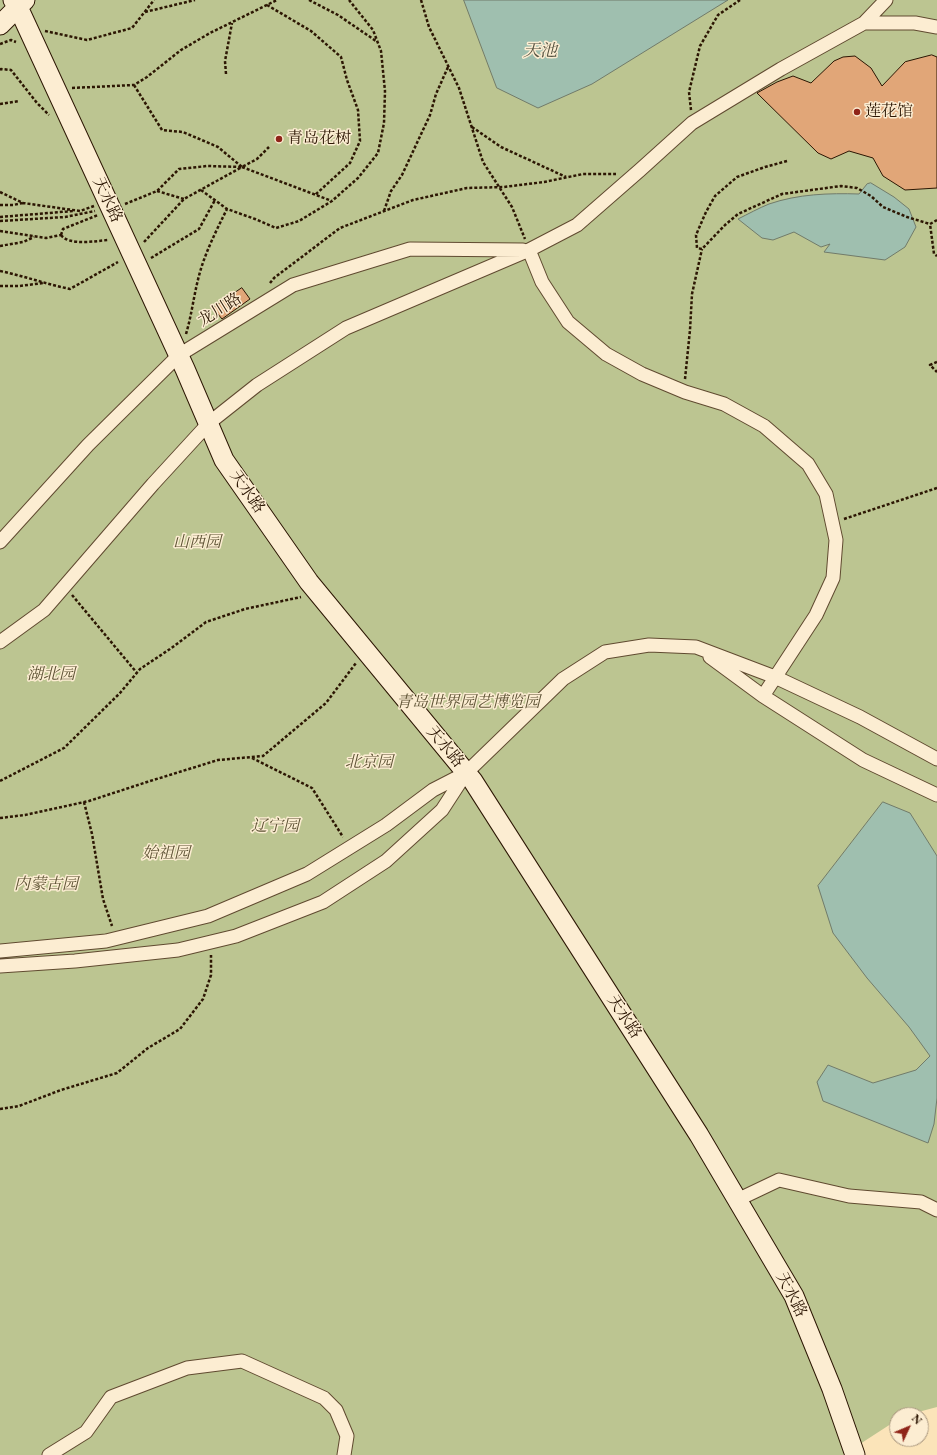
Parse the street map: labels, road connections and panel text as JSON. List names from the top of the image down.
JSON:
{
  "streets": {
    "street": ["天水路", "龙川路"]
  },
  "crossings": [
    ["天水路", "龙川路"]
  ],
  "water": ["天池"],
  "parks": [
    "山西园",
    "湖北园",
    "青岛世界园艺博览园",
    "北京园",
    "辽宁园",
    "始祖园",
    "内蒙古园"
  ],
  "places": ["莲花馆", "青岛花树"],
  "north": "top right"
}
